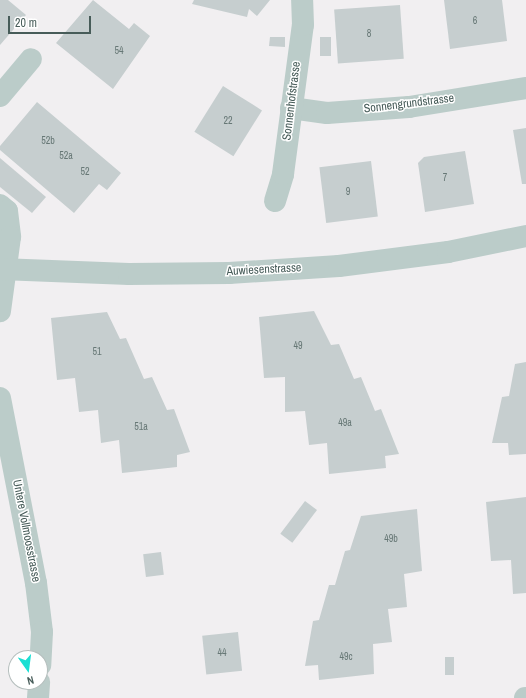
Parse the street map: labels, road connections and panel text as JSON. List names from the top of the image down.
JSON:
{
  "streets": {
    "street": [
      "Sonnenhofstrasse",
      "Sonnengrundstrasse",
      "Auwiesenstrasse",
      "Untere Vollmoosstrasse"
    ]
  },
  "crossings": [
    ["Sonnenhofstrasse", "Sonnengrundstrasse"]
  ],
  "house_numbers": [
    "6",
    "8",
    "54",
    "22",
    "52b",
    "52a",
    "52",
    "7",
    "9",
    "49",
    "51",
    "49a",
    "51a",
    "49b",
    "44",
    "49c"
  ],
  "scale_bar": "20 m",
  "north": "bottom"
}
